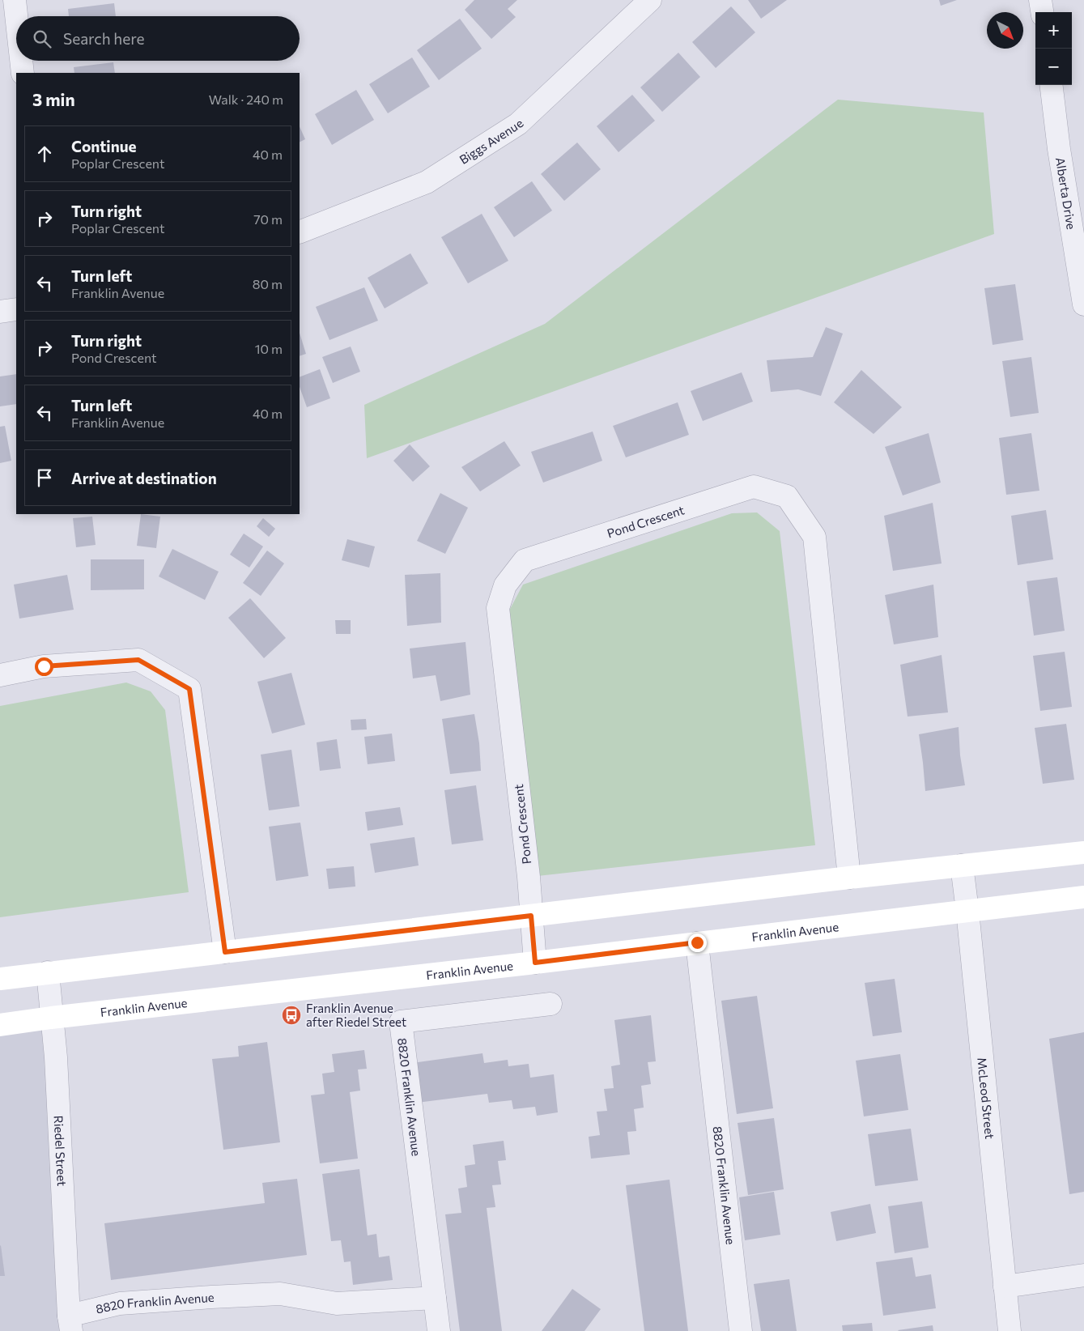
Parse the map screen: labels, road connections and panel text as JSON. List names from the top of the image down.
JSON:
{
  "streets": {
    "main road": ["Franklin Avenue"],
    "street": [
      "Biggs Avenue",
      "Alberta Drive",
      "Pond Crescent",
      "8820 Franklin Avenue",
      "McLeod Street",
      "Riedel Street"
    ]
  },
  "crossings": [
    ["Pond Crescent", "Franklin Avenue"],
    ["Franklin Avenue", "8820 Franklin Avenue"],
    ["Franklin Avenue", "McLeod Street"],
    ["Franklin Avenue", "Riedel Street"],
    ["8820 Franklin Avenue", "Riedel Street"]
  ],
  "places": {
    "bus stop": ["Franklin Avenue after Riedel Street"]
  },
  "north": "bottom right",
  "page": {
    "map_buttons": ["+", "−"],
    "search": "Search here",
    "heading": ["3 min", "Walk · 240 m"],
    "list": [
      ["Continue", "Poplar Crescent", "40 m"],
      ["Turn right", "Poplar Crescent", "70 m"],
      ["Turn left", "Franklin Avenue", "80 m"],
      ["Turn right", "Pond Crescent", "10 m"],
      ["Turn left", "Franklin Avenue", "40 m"],
      "Arrive at destination"
    ]
  }
}
